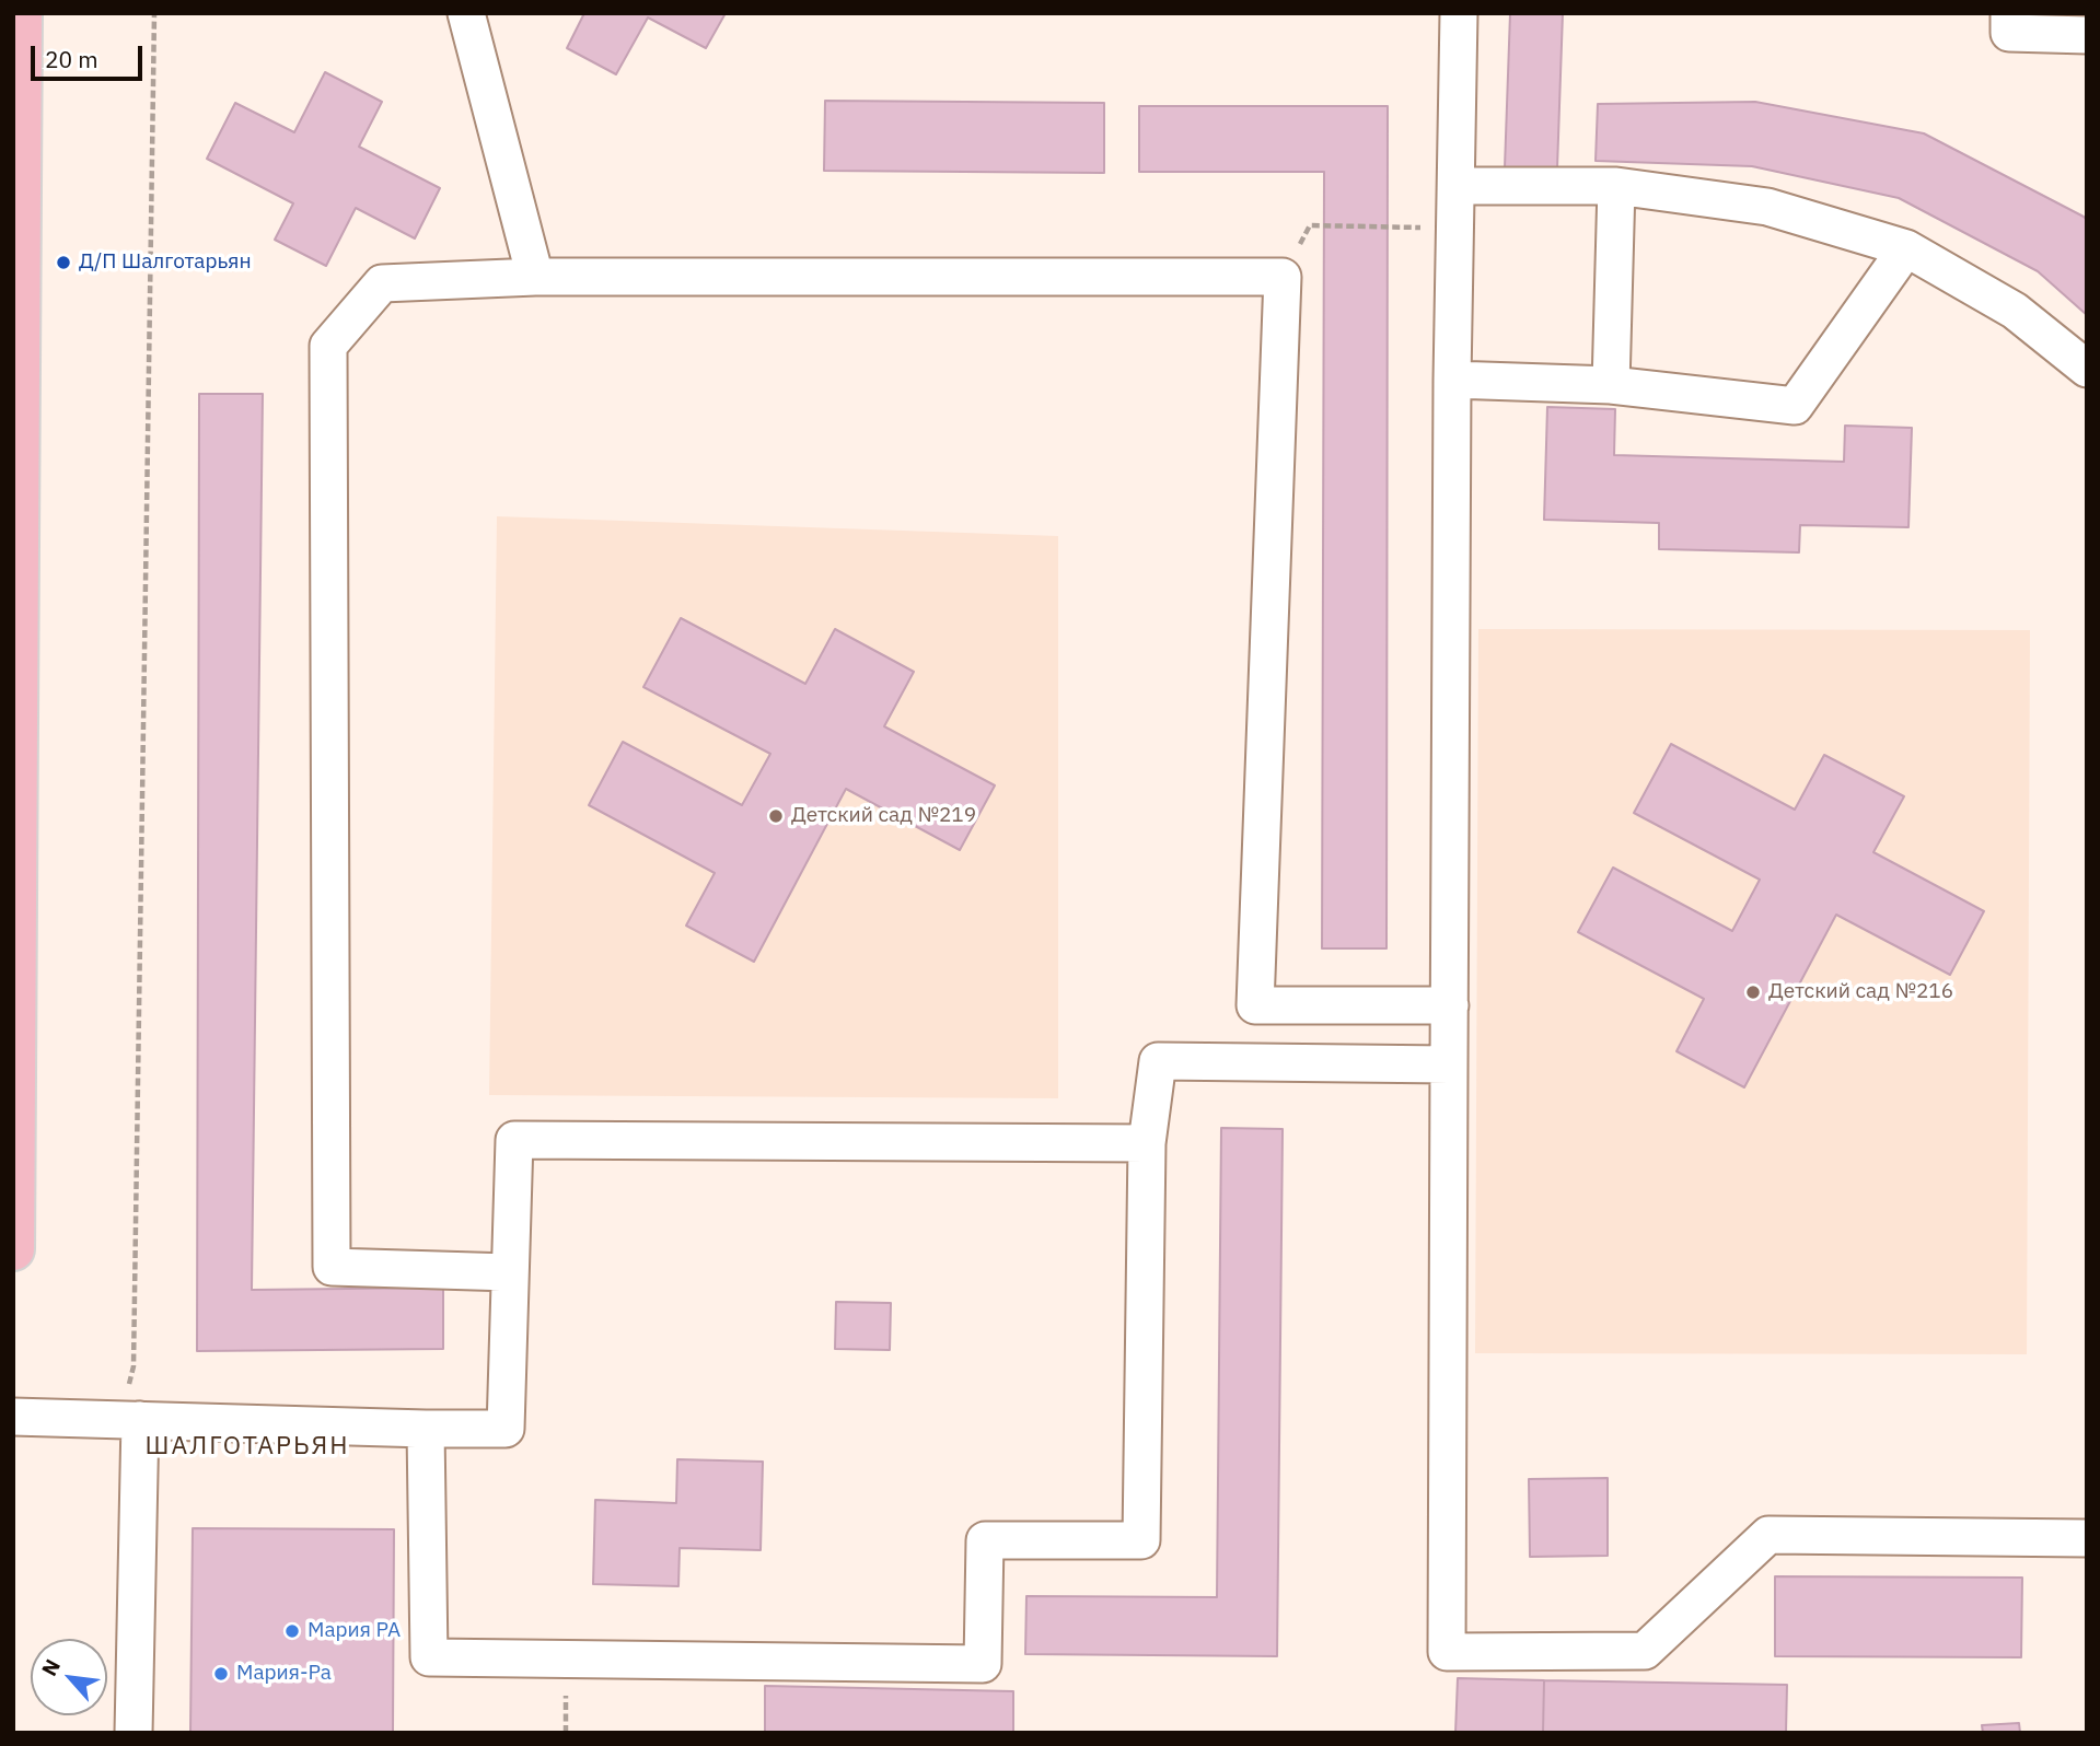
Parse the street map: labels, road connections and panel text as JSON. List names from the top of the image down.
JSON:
{
  "districts": ["ШАЛГОТАРЬЯН"],
  "places": [
    "Д/П Шалготарьян",
    "Детский сад №219",
    "Детский сад №216",
    "Мария РА",
    "Мария-Ра"
  ],
  "scale_bar": "20 m",
  "north": "top left"
}
